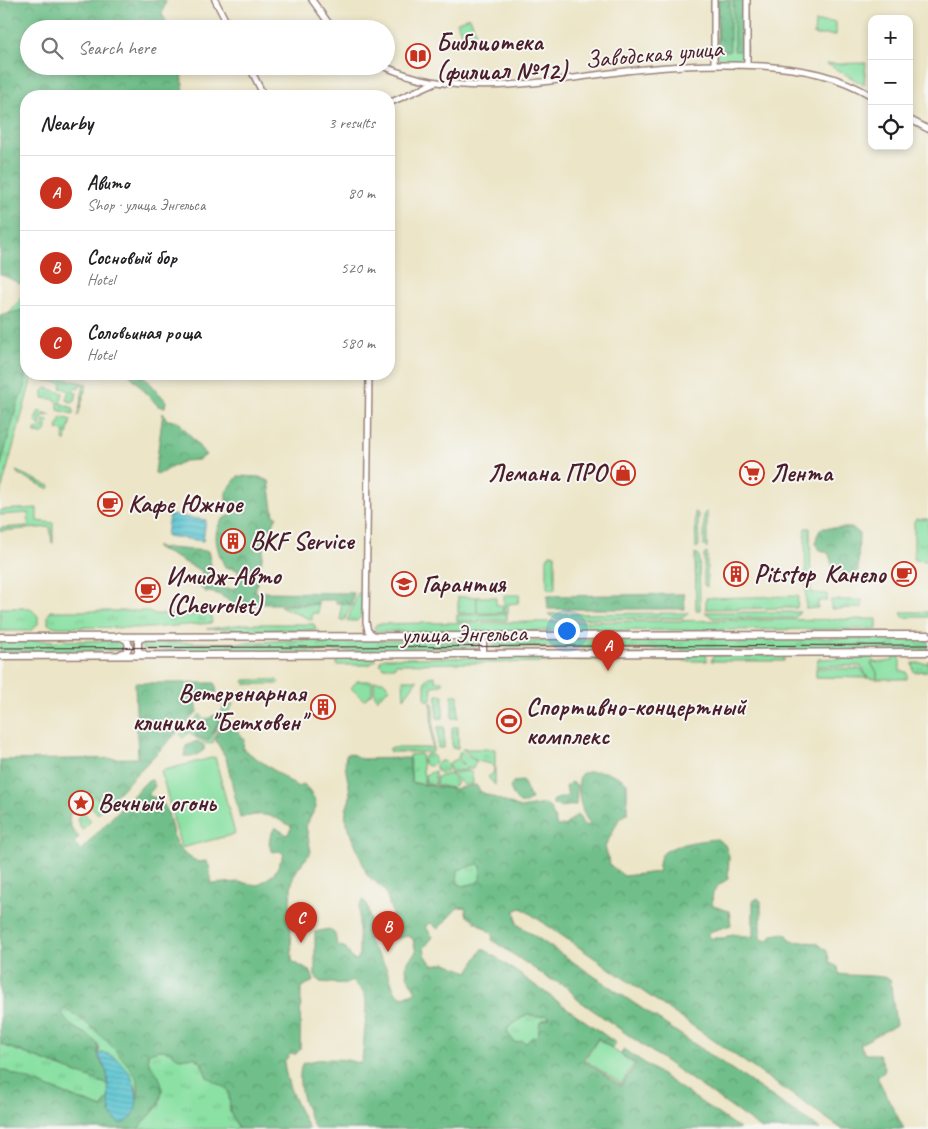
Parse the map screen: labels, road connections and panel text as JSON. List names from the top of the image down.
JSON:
{
  "streets": {
    "main road": ["улица Энгельса"],
    "street": ["Заводская улица"]
  },
  "places": {
    "library": ["Библиотека (филиал №12)"],
    "shop": ["Лемана ПРО"],
    "supermarket": ["Лента"],
    "cafe": ["Кафе Южное", "Канело", "Имидж-Авто (Chevrolet)"],
    "building": ["BKF Service", "Pitstop", "Ветеренарная клиника \"Бетховен\""],
    "school or university": ["Гарантия"],
    "sports": ["Спортивно-концертный комплекс"],
    "place": ["Вечный огонь"]
  },
  "page": {
    "map_buttons": ["+", "−"],
    "search": "Search here",
    "heading": ["Nearby", "3 results"],
    "list": [
      {
        "mark": "A",
        "name": "Авито",
        "note": "Shop · улица Энгельса",
        "value": "80 m"
      },
      {
        "mark": "B",
        "name": "Сосновый бор",
        "note": "Hotel",
        "value": "520 m"
      },
      {
        "mark": "C",
        "name": "Соловьиная роща",
        "note": "Hotel",
        "value": "580 m"
      }
    ],
    "pins": ["A", "C", "B"]
  }
}
